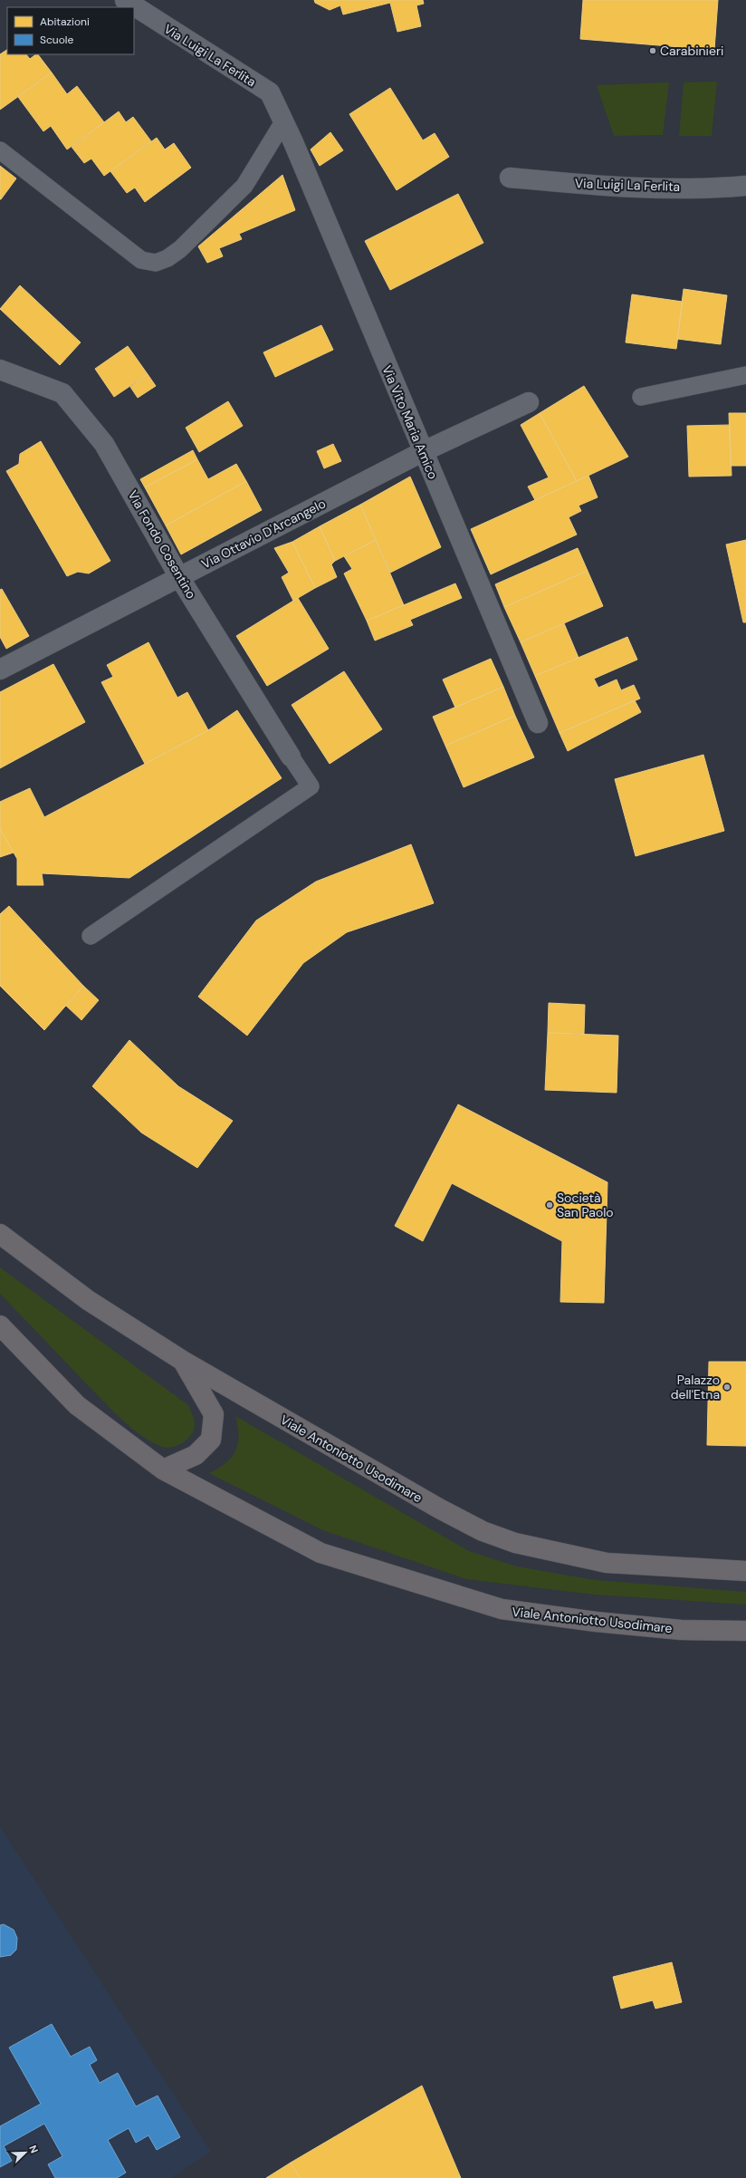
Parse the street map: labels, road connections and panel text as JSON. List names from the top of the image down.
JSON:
{
  "streets": {
    "main road": ["Viale Antoniotto Usodimare"],
    "street": [
      "Via Luigi La Ferlita",
      "Via Vito Maria Amico",
      "Via Ottavio D'Arcangelo",
      "Via Fondo Cosentino"
    ]
  },
  "crossings": [
    ["Via Luigi La Ferlita", "Via Vito Maria Amico"],
    ["Via Vito Maria Amico", "Via Ottavio D'Arcangelo"],
    ["Via Ottavio D'Arcangelo", "Via Fondo Cosentino"]
  ],
  "places": ["Carabinieri", "Società San Paolo", "Palazzo dell'Etna"],
  "legend": ["Abitazioni", "Scuole"],
  "north": "top right"
}
